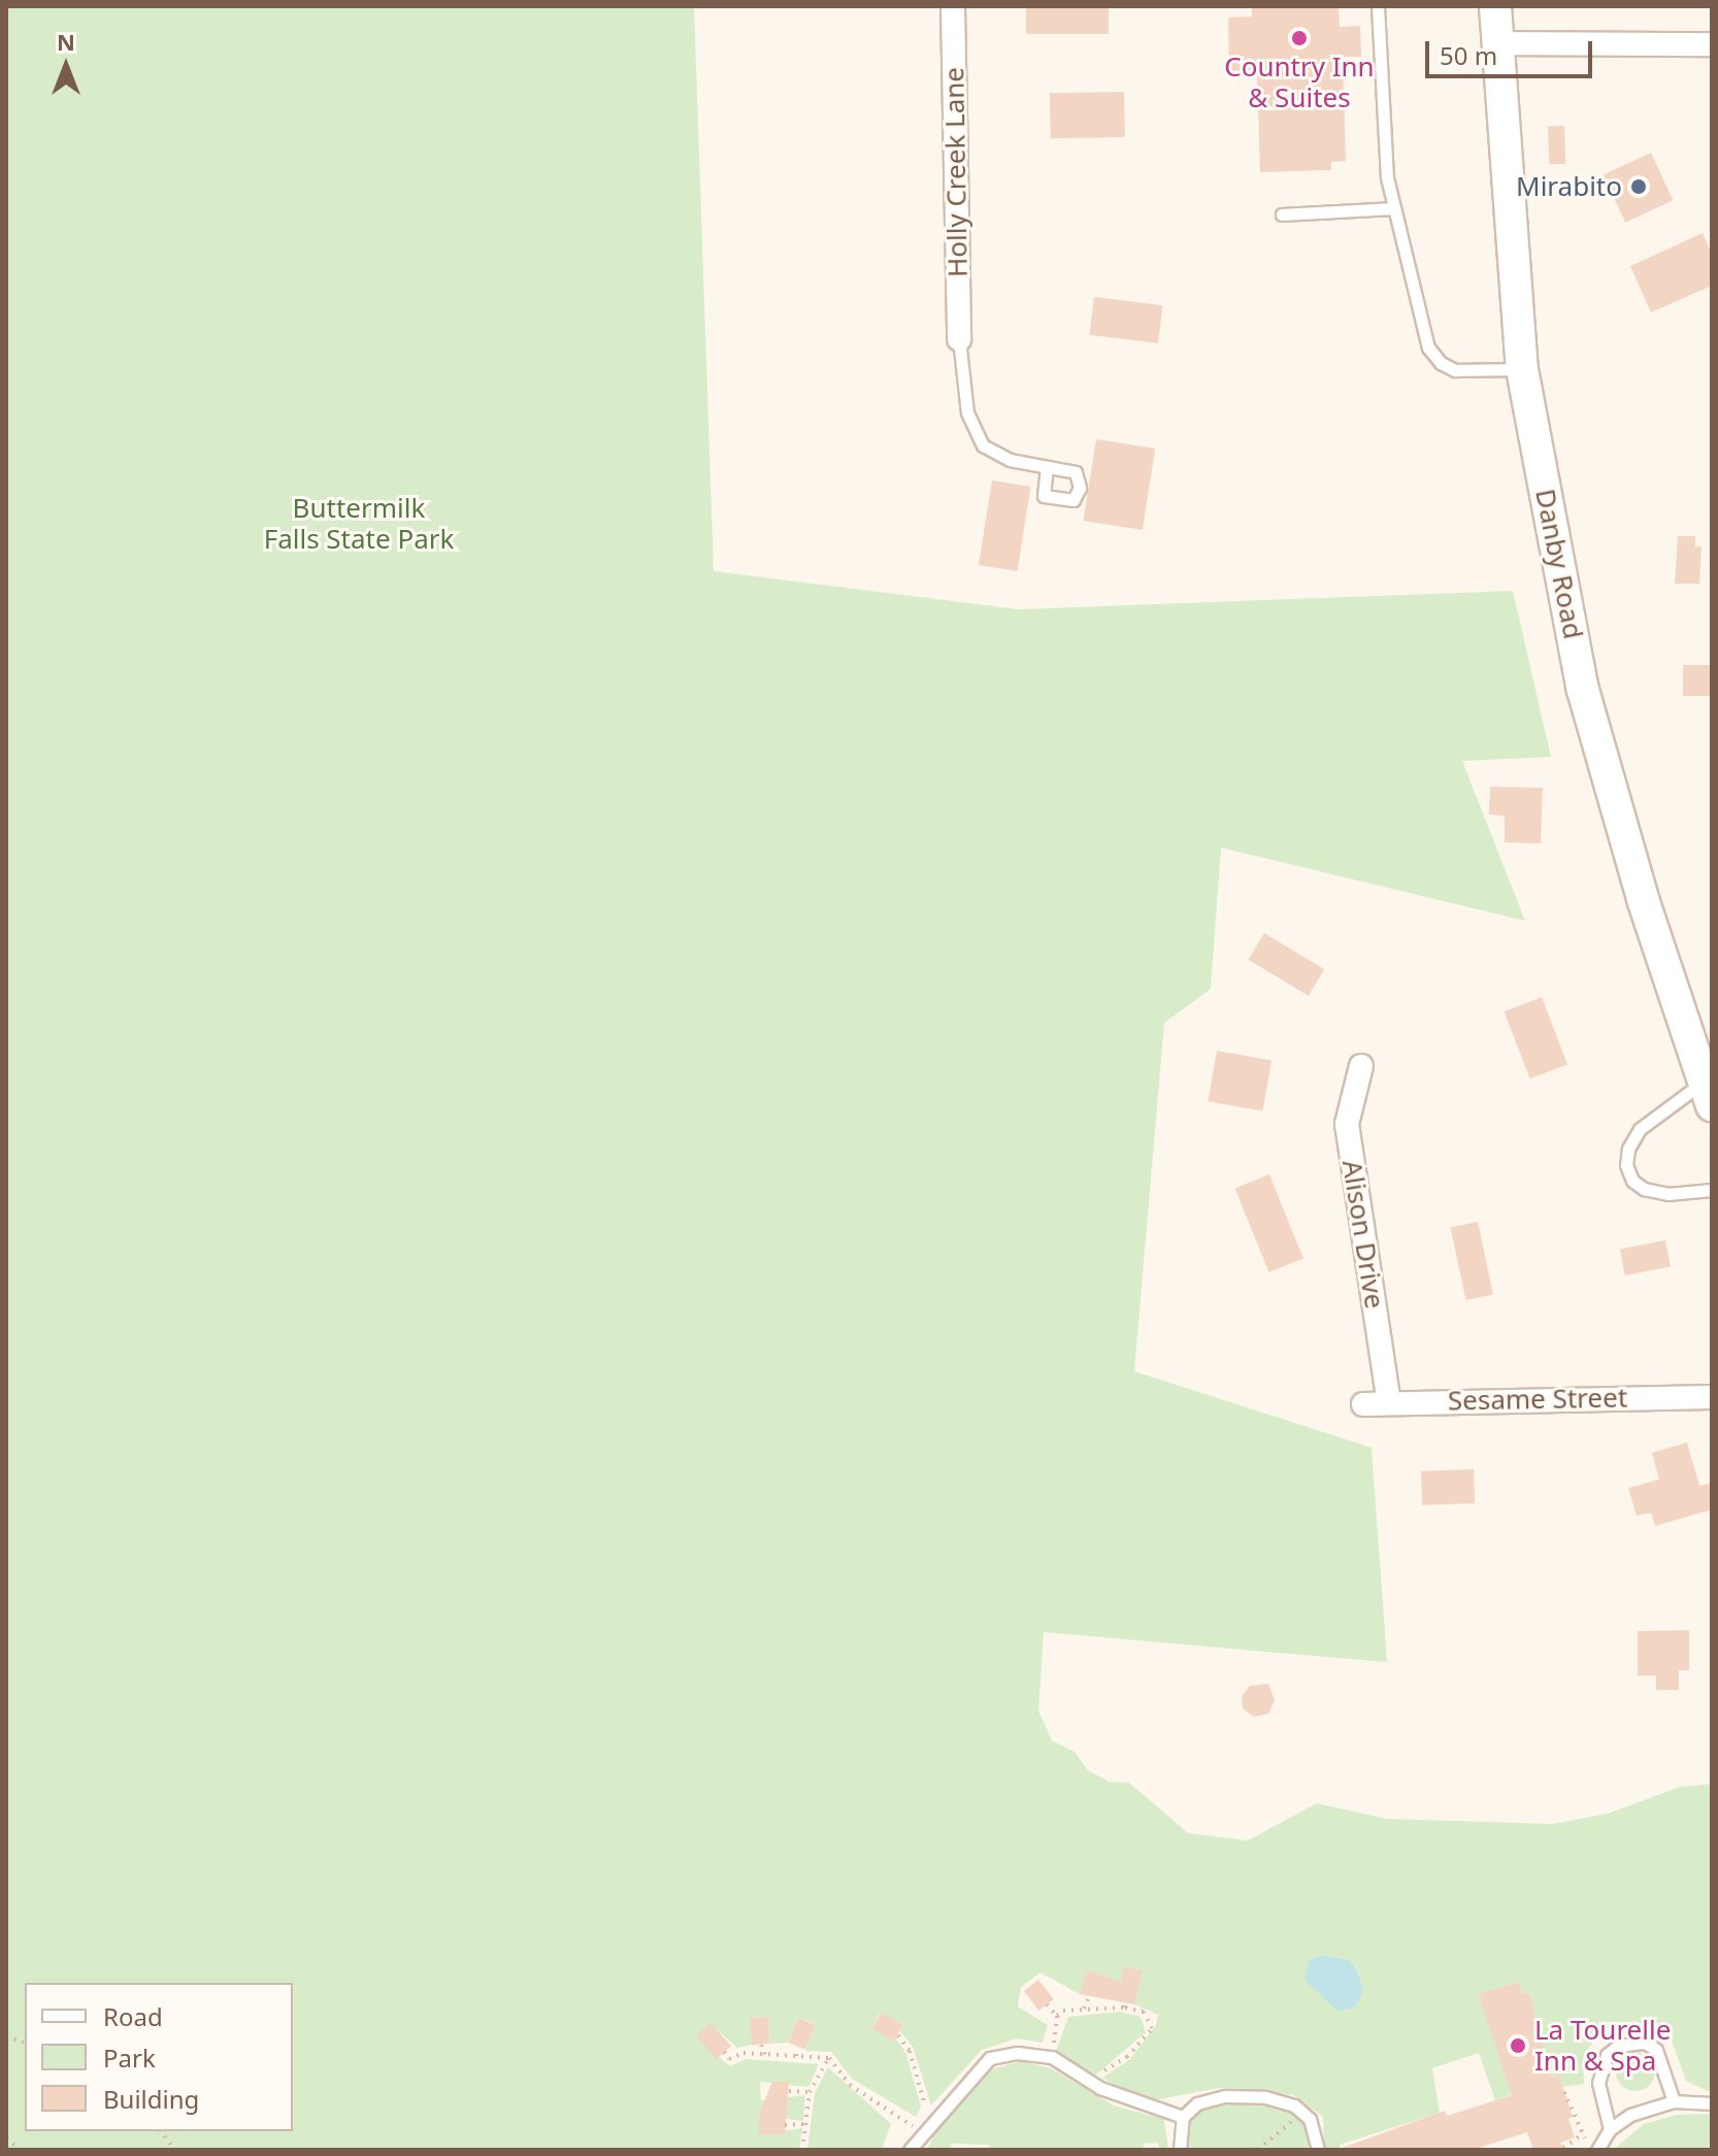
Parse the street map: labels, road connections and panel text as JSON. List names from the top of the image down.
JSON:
{
  "streets": {
    "main road": ["Danby Road"],
    "street": ["Holly Creek Lane", "Alison Drive", "Sesame Street"]
  },
  "crossings": [
    ["Alison Drive", "Sesame Street"]
  ],
  "parks": ["Buttermilk Falls State Park"],
  "places": ["Country Inn & Suites", "Mirabito", "La Tourelle Inn & Spa"],
  "legend": ["Road", "Park", "Building"],
  "scale_bar": "50 m",
  "north": "top"
}
